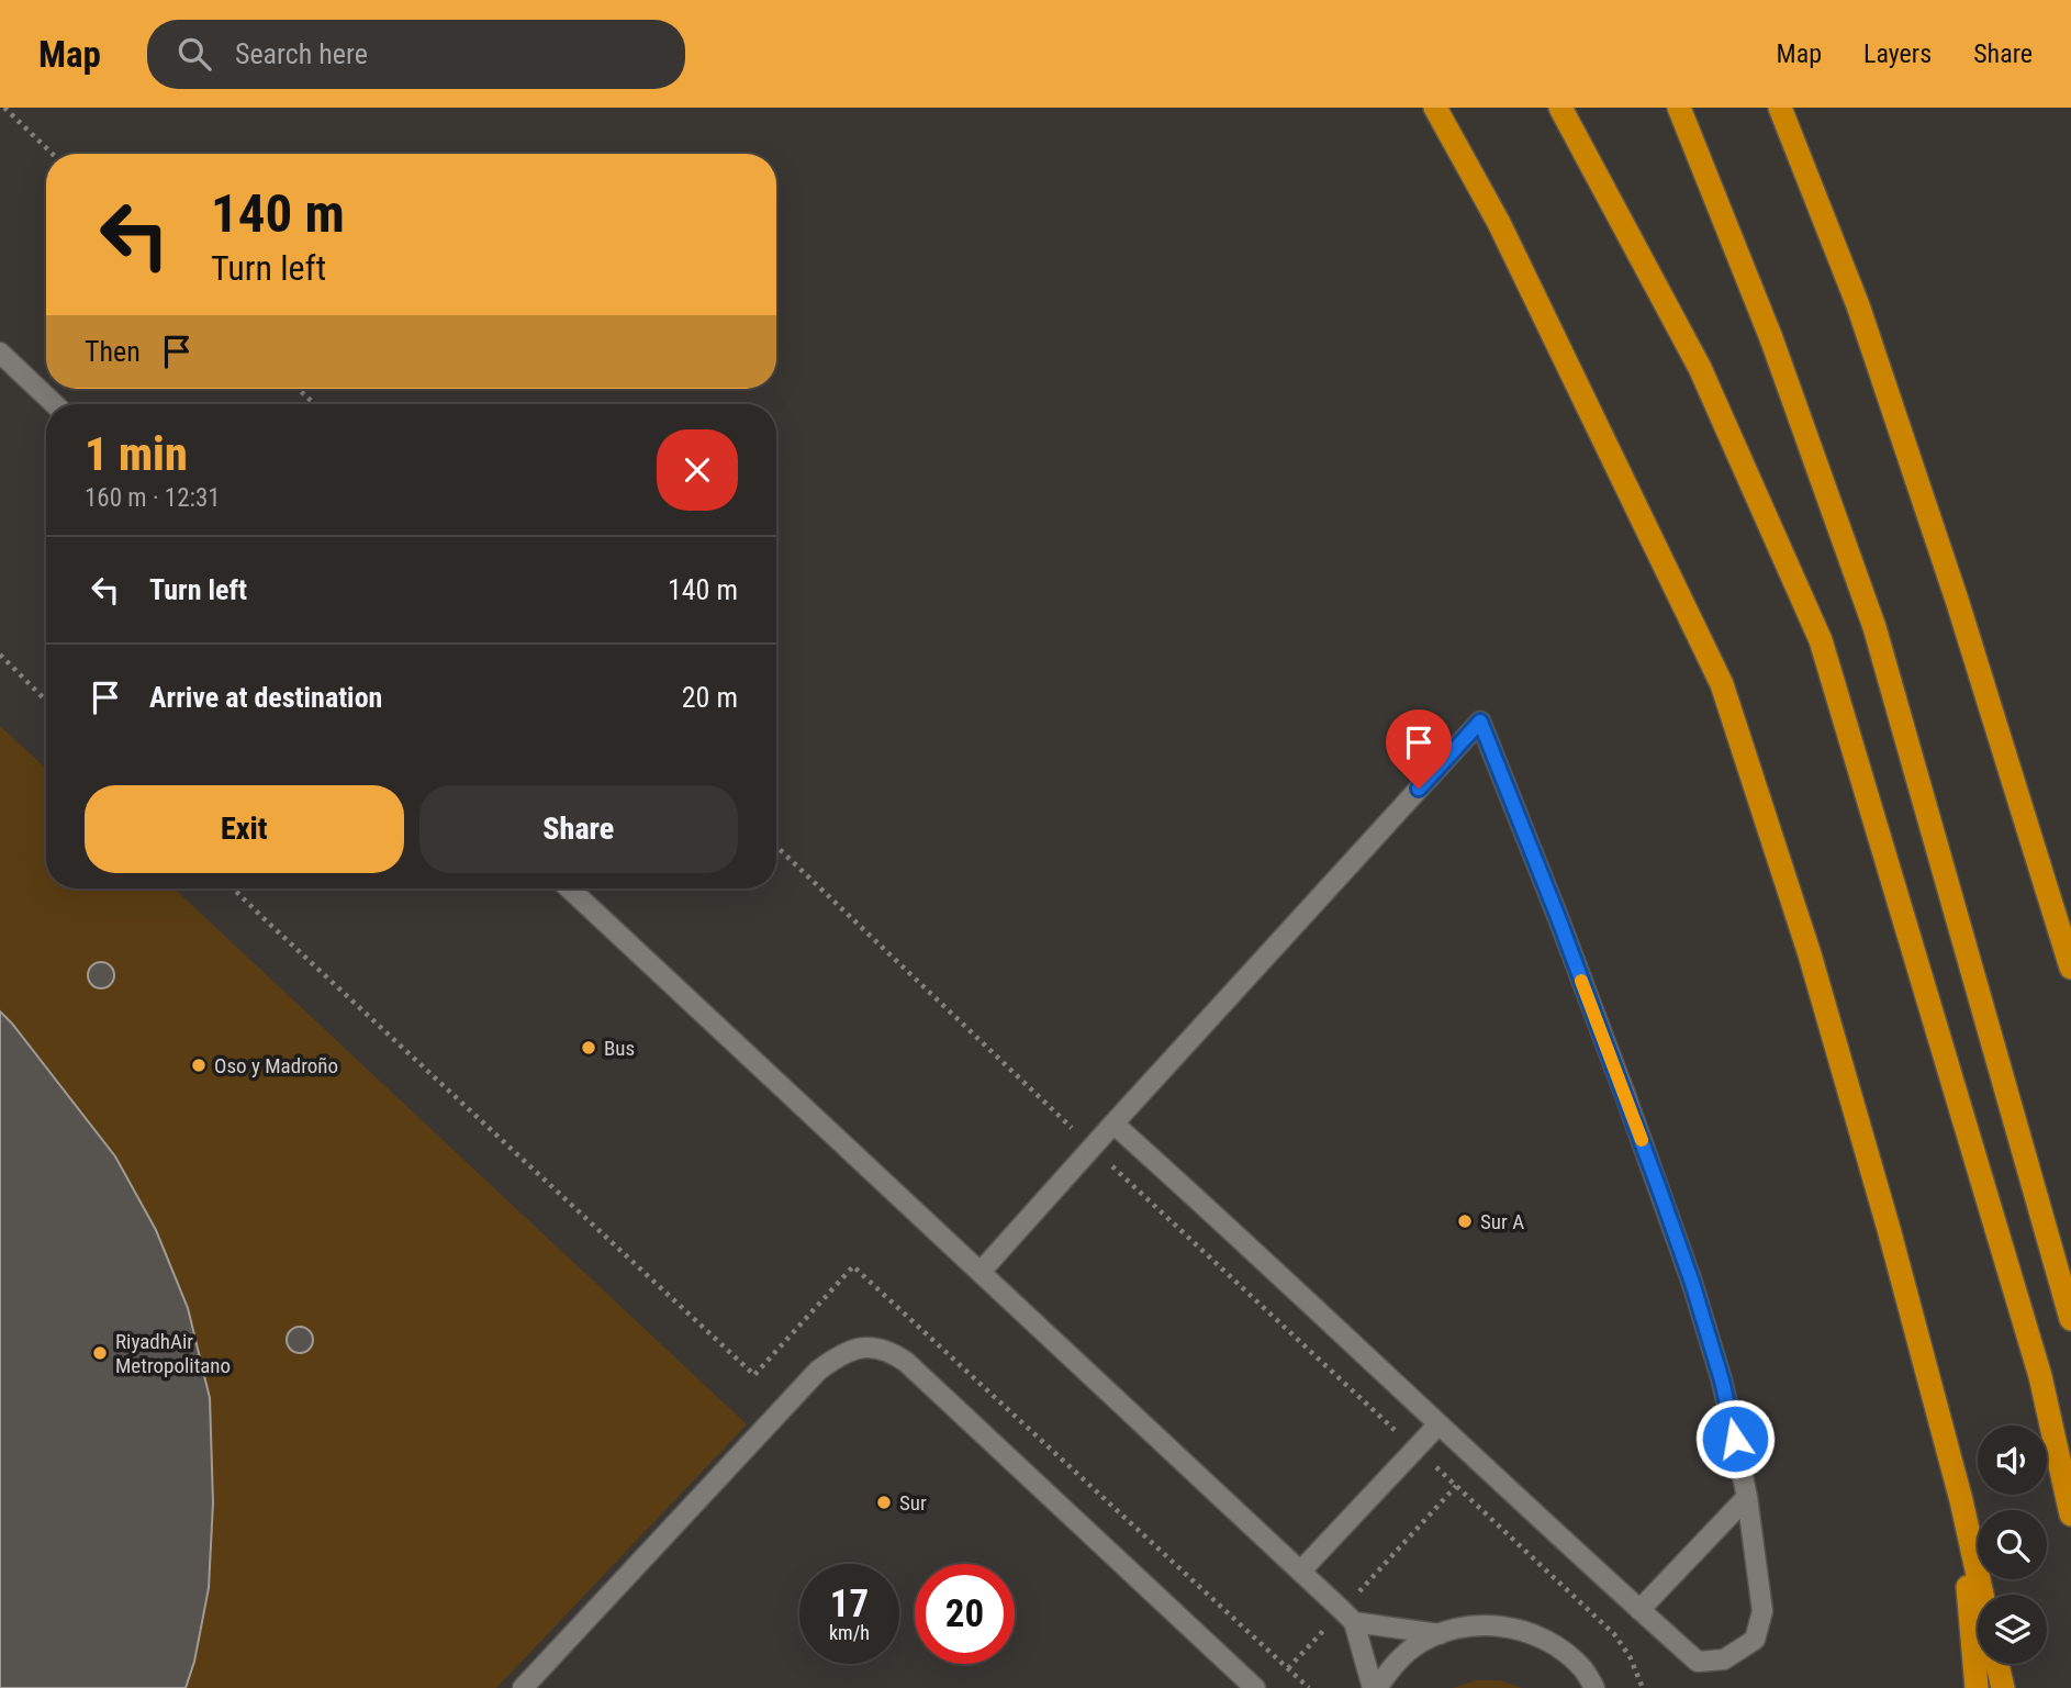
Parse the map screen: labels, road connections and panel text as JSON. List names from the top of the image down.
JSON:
{
  "places": [
    "Bus",
    "Oso y Madroño",
    "Sur A",
    "RiyadhAir Metropolitano",
    "Sur"
  ],
  "page": {
    "header": "Map",
    "search": "Search here",
    "nav": ["Map", "Layers", "Share"],
    "turn": ["140 m", "Turn left"],
    "then": "Then",
    "heading": ["1 min", "160 m · 12:31"],
    "list": [
      {
        "name": "Turn left",
        "value": "140 m"
      },
      {
        "name": "Arrive at destination",
        "value": "20 m"
      }
    ],
    "buttons": ["Exit", "Share"],
    "speed": "17 km/h",
    "limit": "20"
  }
}
